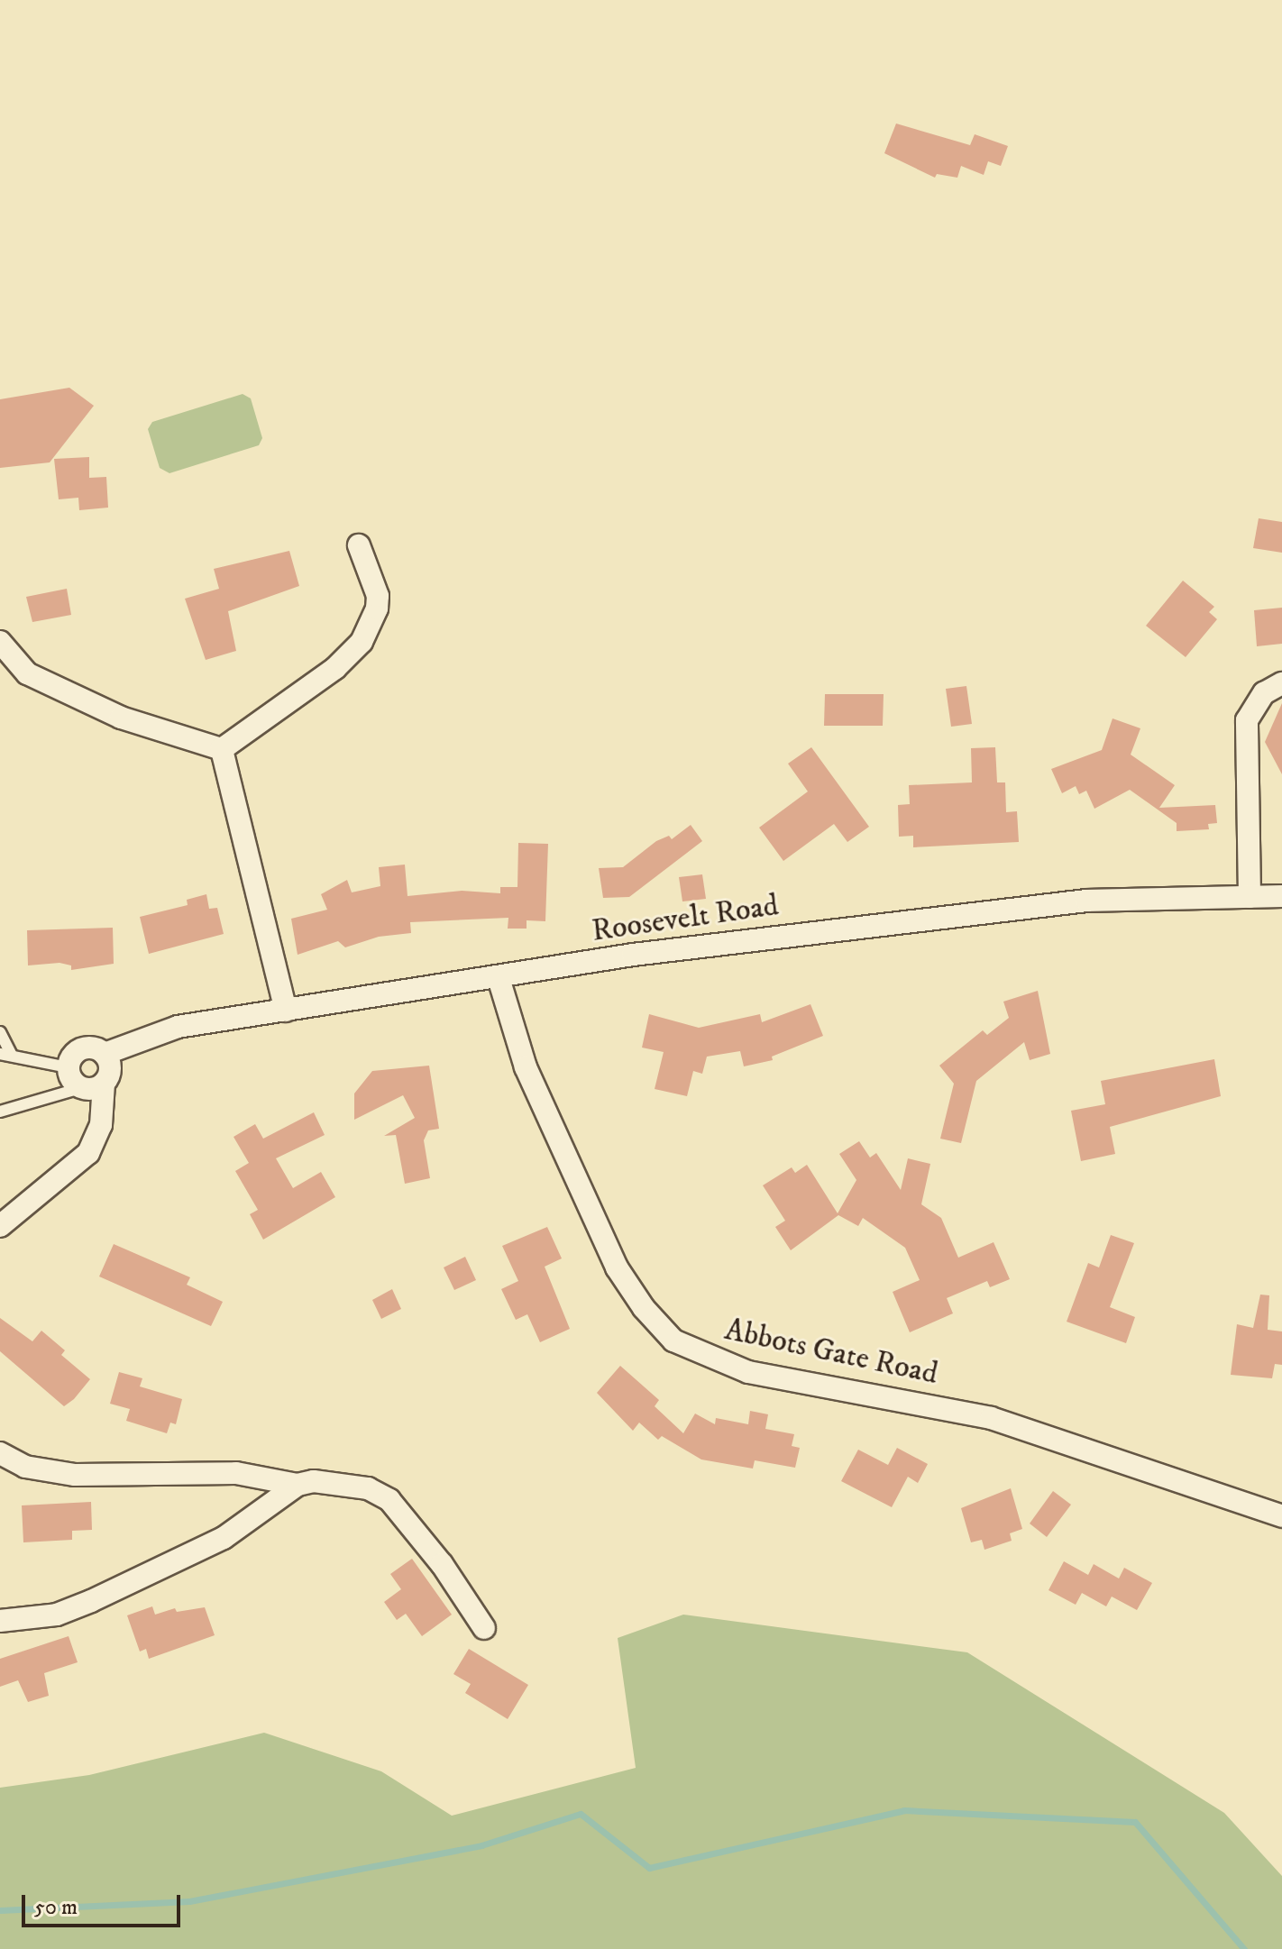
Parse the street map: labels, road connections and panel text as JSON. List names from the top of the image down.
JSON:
{
  "streets": {
    "street": ["Roosevelt Road", "Abbots Gate Road"]
  },
  "crossings": [
    ["Roosevelt Road", "Abbots Gate Road"]
  ],
  "scale_bar": "50 m"
}
